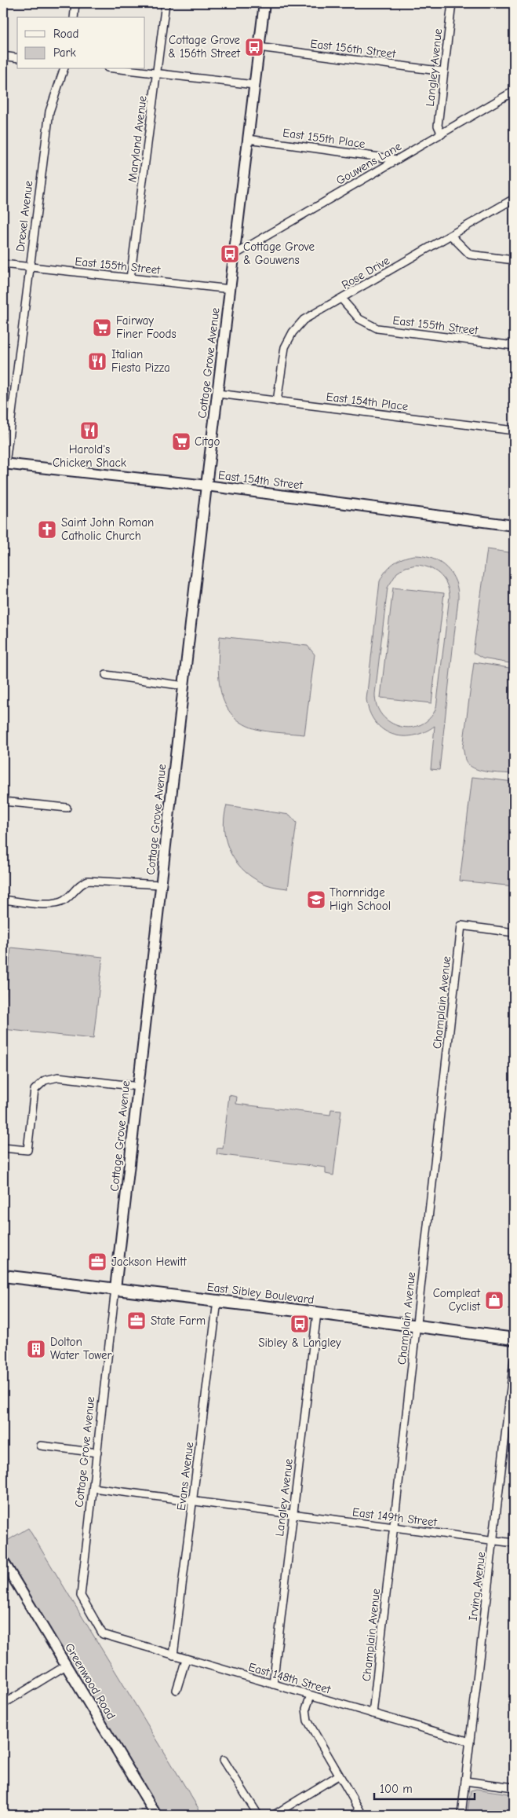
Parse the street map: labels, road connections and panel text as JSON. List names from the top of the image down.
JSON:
{
  "streets": {
    "main road": [
      "Cottage Grove Avenue",
      "East 154th Street",
      "East Sibley Boulevard",
      "Greenwood Road"
    ],
    "street": [
      "East 156th Street",
      "Langley Avenue",
      "East 155th Place",
      "Maryland Avenue",
      "Gouwens Lane",
      "Drexel Avenue",
      "East 155th Street",
      "Rose Drive",
      "East 154th Place",
      "Champlain Avenue",
      "Evans Avenue",
      "East 149th Street",
      "Irving Avenue",
      "East 148th Street"
    ]
  },
  "crossings": [
    ["East 156th Street", "Langley Avenue"],
    ["East 156th Street", "Cottage Grove Avenue"],
    ["Langley Avenue", "Gouwens Lane"],
    ["Langley Avenue", "East Sibley Boulevard"],
    ["Langley Avenue", "East 149th Street"],
    ["Langley Avenue", "East 148th Street"],
    ["East 155th Place", "Gouwens Lane"],
    ["East 155th Place", "Cottage Grove Avenue"],
    ["Maryland Avenue", "East 155th Street"],
    ["Gouwens Lane", "Cottage Grove Avenue"],
    ["Drexel Avenue", "East 155th Street"],
    ["Drexel Avenue", "East 154th Street"],
    ["East 155th Street", "Rose Drive"],
    ["East 155th Street", "Cottage Grove Avenue"],
    ["Rose Drive", "East 154th Place"],
    ["Cottage Grove Avenue", "East 154th Place"],
    ["Cottage Grove Avenue", "East 154th Street"],
    ["Cottage Grove Avenue", "East Sibley Boulevard"],
    ["Cottage Grove Avenue", "East 148th Street"],
    ["Champlain Avenue", "East Sibley Boulevard"],
    ["Champlain Avenue", "East 149th Street"],
    ["Champlain Avenue", "East 148th Street"],
    ["East Sibley Boulevard", "Evans Avenue"],
    ["Evans Avenue", "East 149th Street"],
    ["Evans Avenue", "East 148th Street"],
    ["East 149th Street", "Irving Avenue"],
    ["Irving Avenue", "East 148th Street"]
  ],
  "places": {
    "bus stop": ["Cottage Grove & 156th Street", "Cottage Grove & Gouwens", "Sibley & Langley"],
    "supermarket": ["Fairway Finer Foods", "Citgo"],
    "restaurant": ["Italian Fiesta Pizza", "Harold's Chicken Shack"],
    "church": ["Saint John Roman Catholic Church"],
    "school or university": ["Thornridge High School"],
    "office": ["Jackson Hewitt", "State Farm"],
    "shop": ["Compleat Cyclist"],
    "building": ["Dolton Water Tower"]
  },
  "legend": ["Road", "Park"],
  "scale_bar": "100 m"
}
